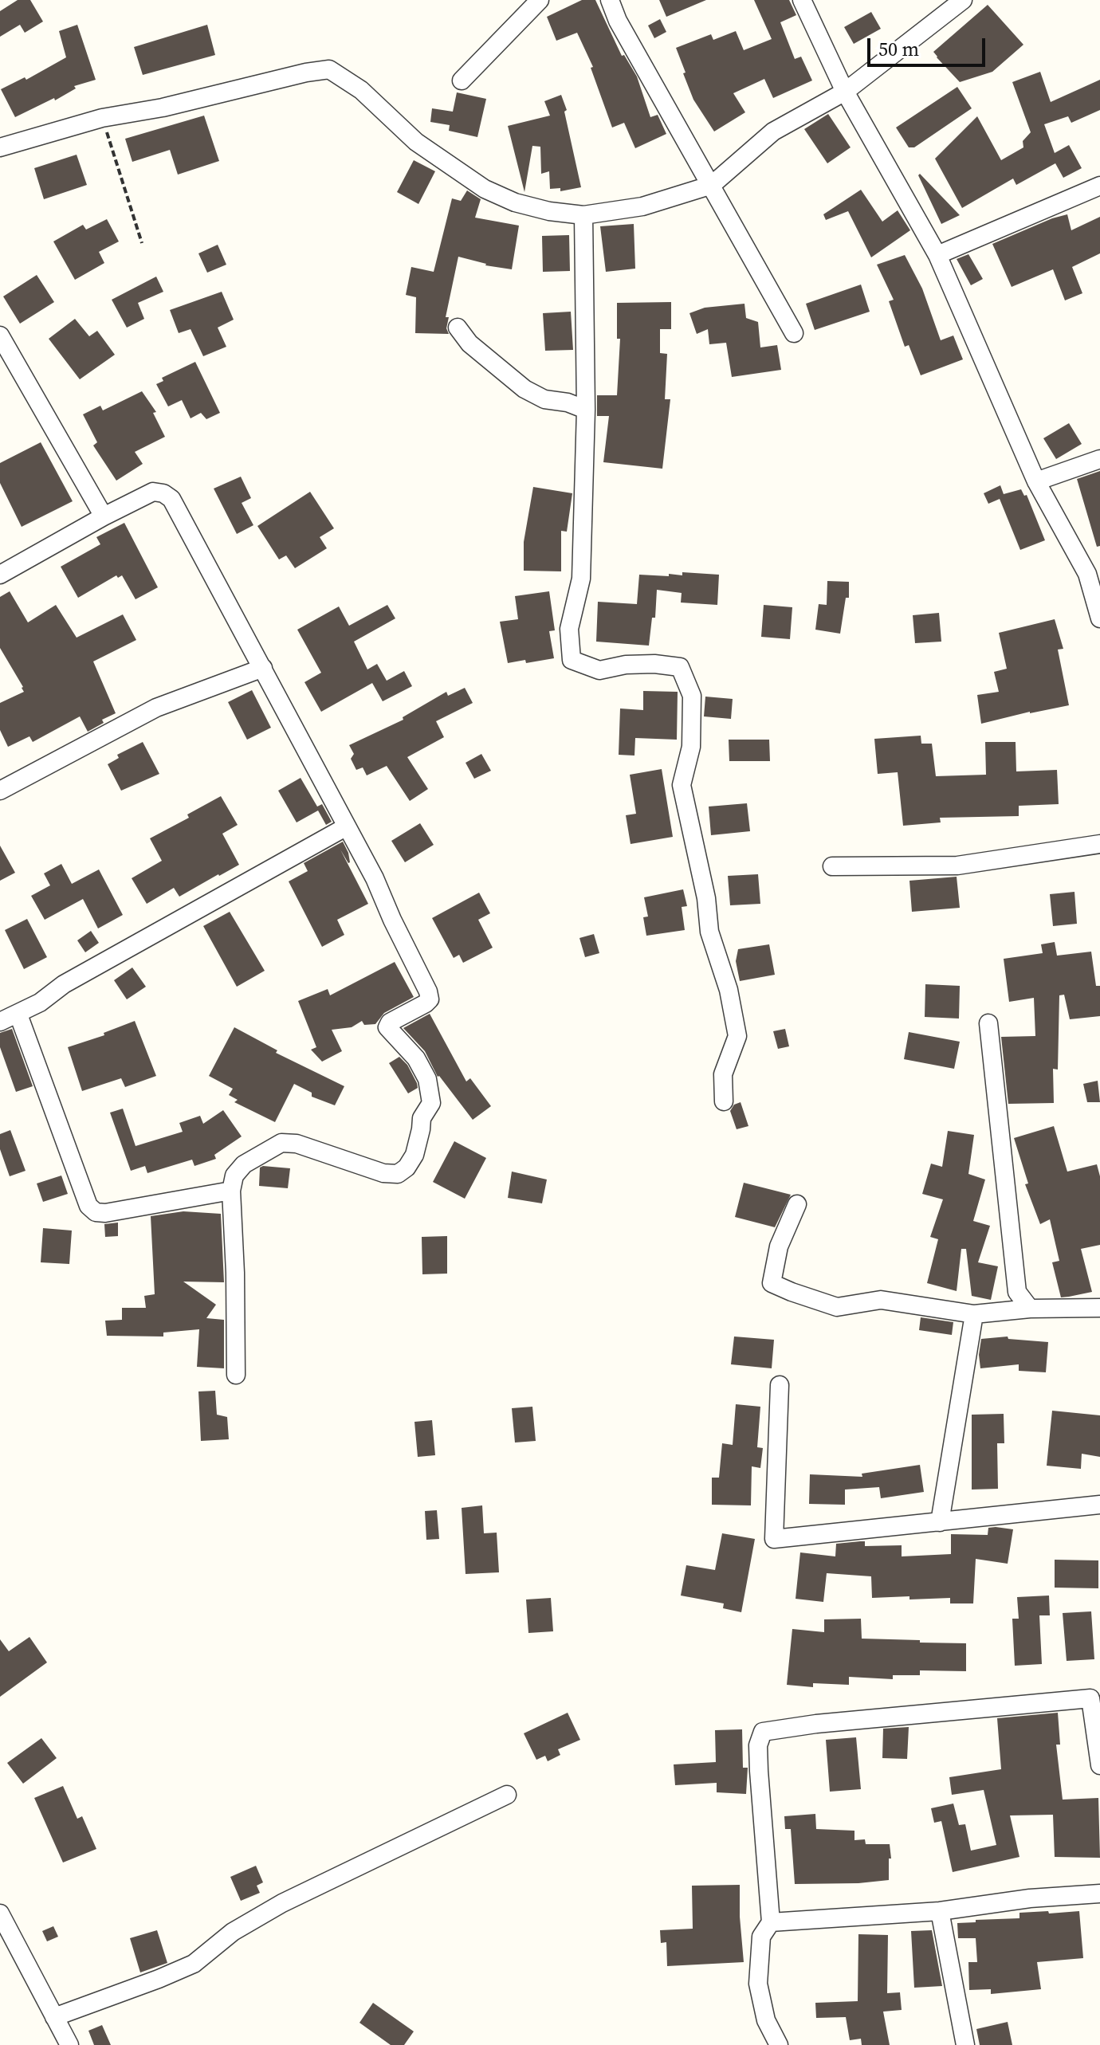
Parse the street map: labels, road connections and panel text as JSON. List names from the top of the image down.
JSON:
{
  "scale_bar": "50 m"
}
